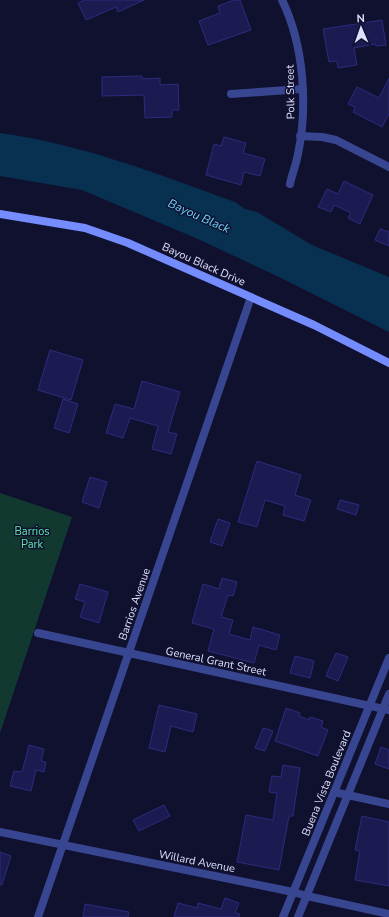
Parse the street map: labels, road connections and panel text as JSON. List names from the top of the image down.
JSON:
{
  "streets": {
    "main road": ["Bayou Black Drive"],
    "street": [
      "Polk Street",
      "Barrios Avenue",
      "General Grant Street",
      "Buena Vista Boulevard",
      "Willard Avenue"
    ]
  },
  "crossings": [
    ["Bayou Black Drive", "Barrios Avenue"],
    ["Barrios Avenue", "General Grant Street"],
    ["Barrios Avenue", "Willard Avenue"],
    ["General Grant Street", "Buena Vista Boulevard"],
    ["Buena Vista Boulevard", "Willard Avenue"]
  ],
  "water": ["Bayou Black"],
  "parks": ["Barrios Park"],
  "north": "top"
}
